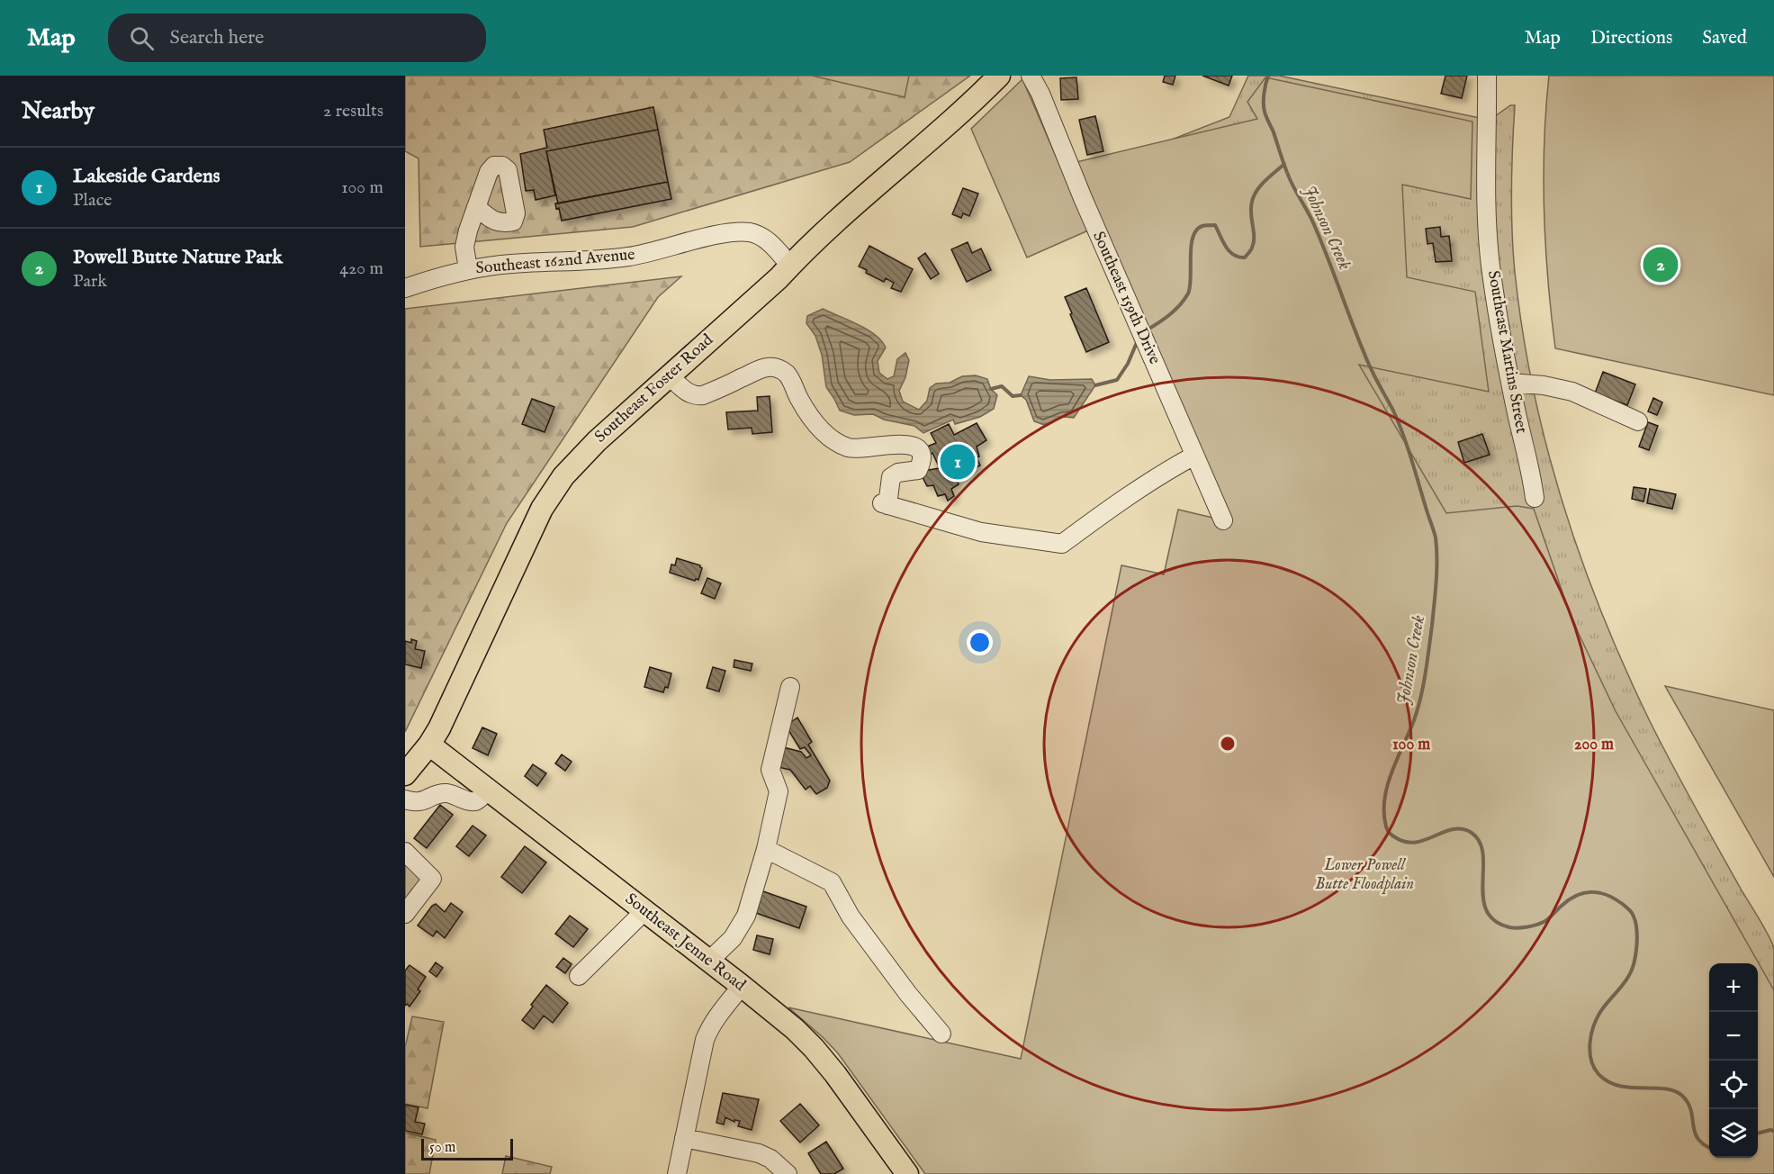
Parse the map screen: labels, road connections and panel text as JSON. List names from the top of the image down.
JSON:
{
  "streets": {
    "main road": ["Southeast Foster Road", "Southeast Jenne Road"],
    "street": ["Southeast 162nd Avenue", "Southeast 159th Drive", "Southeast Martins Street"]
  },
  "crossings": [
    ["Southeast 162nd Avenue", "Southeast Foster Road"],
    ["Southeast Foster Road", "Southeast Jenne Road"]
  ],
  "water": ["Johnson Creek"],
  "parks": ["Lower Powell Butte Floodplain"],
  "scale_bar": "50 m",
  "page": {
    "header": "Map",
    "search": "Search here",
    "nav": ["Map", "Directions", "Saved"],
    "heading": ["Nearby", "2 results"],
    "list": [
      {
        "mark": "1",
        "name": "Lakeside Gardens",
        "note": "Place",
        "value": "100 m"
      },
      {
        "mark": "2",
        "name": "Powell Butte Nature Park",
        "note": "Park",
        "value": "420 m"
      }
    ],
    "pins": ["2", "1"],
    "map_buttons": ["+", "−"],
    "scale": "50 m"
  },
  "rings": ["100 m", "200 m"]
}
